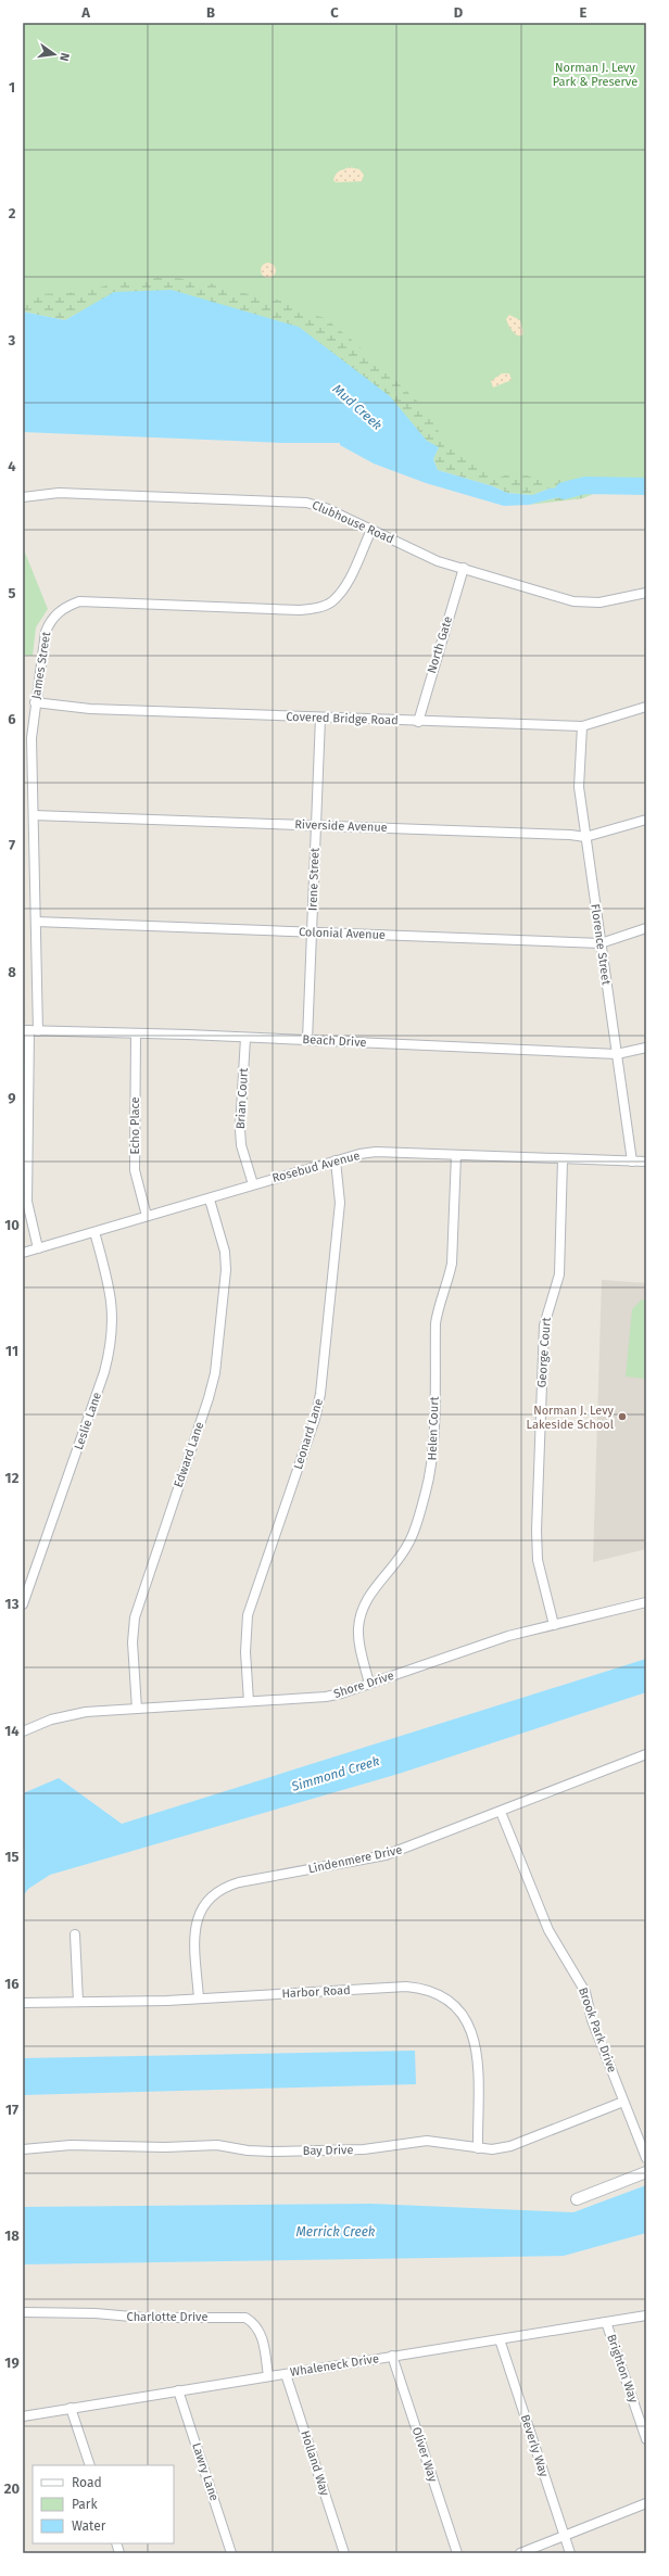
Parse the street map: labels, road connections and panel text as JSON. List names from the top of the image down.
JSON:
{
  "streets": {
    "street": [
      "Clubhouse Road",
      "North Gate",
      "James Street",
      "Covered Bridge Road",
      "Riverside Avenue",
      "Irene Street",
      "Colonial Avenue",
      "Florence Street",
      "Beach Drive",
      "Brian Court",
      "Echo Place",
      "Rosebud Avenue",
      "George Court",
      "Leslie Lane",
      "Helen Court",
      "Leonard Lane",
      "Edward Lane",
      "Shore Drive",
      "Lindenmere Drive",
      "Harbor Road",
      "Brook Park Drive",
      "Bay Drive",
      "Charlotte Drive",
      "Whaleneck Drive",
      "Brighton Way",
      "Beverly Way",
      "Oliver Way",
      "Holland Way",
      "Lawry Lane"
    ]
  },
  "crossings": [
    ["Clubhouse Road", "North Gate"],
    ["Clubhouse Road", "James Street"],
    ["North Gate", "Covered Bridge Road"],
    ["James Street", "Covered Bridge Road"],
    ["James Street", "Riverside Avenue"],
    ["James Street", "Colonial Avenue"],
    ["James Street", "Beach Drive"],
    ["James Street", "Rosebud Avenue"],
    ["Covered Bridge Road", "Irene Street"],
    ["Covered Bridge Road", "Florence Street"],
    ["Riverside Avenue", "Irene Street"],
    ["Riverside Avenue", "Florence Street"],
    ["Irene Street", "Colonial Avenue"],
    ["Irene Street", "Beach Drive"],
    ["Colonial Avenue", "Florence Street"],
    ["Florence Street", "Beach Drive"],
    ["Florence Street", "Rosebud Avenue"],
    ["Beach Drive", "Brian Court"],
    ["Beach Drive", "Echo Place"],
    ["Brian Court", "Rosebud Avenue"],
    ["Echo Place", "Rosebud Avenue"],
    ["Rosebud Avenue", "George Court"],
    ["Rosebud Avenue", "Leslie Lane"],
    ["Rosebud Avenue", "Helen Court"],
    ["Rosebud Avenue", "Leonard Lane"],
    ["Rosebud Avenue", "Edward Lane"],
    ["George Court", "Shore Drive"],
    ["Helen Court", "Shore Drive"],
    ["Leonard Lane", "Shore Drive"],
    ["Edward Lane", "Shore Drive"],
    ["Lindenmere Drive", "Harbor Road"],
    ["Lindenmere Drive", "Brook Park Drive"],
    ["Harbor Road", "Bay Drive"],
    ["Brook Park Drive", "Bay Drive"],
    ["Charlotte Drive", "Whaleneck Drive"],
    ["Whaleneck Drive", "Brighton Way"],
    ["Whaleneck Drive", "Beverly Way"],
    ["Whaleneck Drive", "Oliver Way"],
    ["Whaleneck Drive", "Holland Way"],
    ["Whaleneck Drive", "Lawry Lane"]
  ],
  "water": ["Mud Creek", "Simmond Creek", "Merrick Creek"],
  "parks": ["Norman J. Levy Park & Preserve"],
  "places": ["Norman J. Levy Lakeside School"],
  "legend": ["Road", "Park", "Water"],
  "north": "right",
  "grid": {
    "columns": [
      "A",
      "B",
      "C",
      "D",
      "E"
    ],
    "rows": [
      "1",
      "2",
      "3",
      "4",
      "5",
      "6",
      "7",
      "8",
      "9",
      "10",
      "11",
      "12",
      "13",
      "14",
      "15",
      "16",
      "17",
      "18",
      "19",
      "20"
    ]
  }
}
